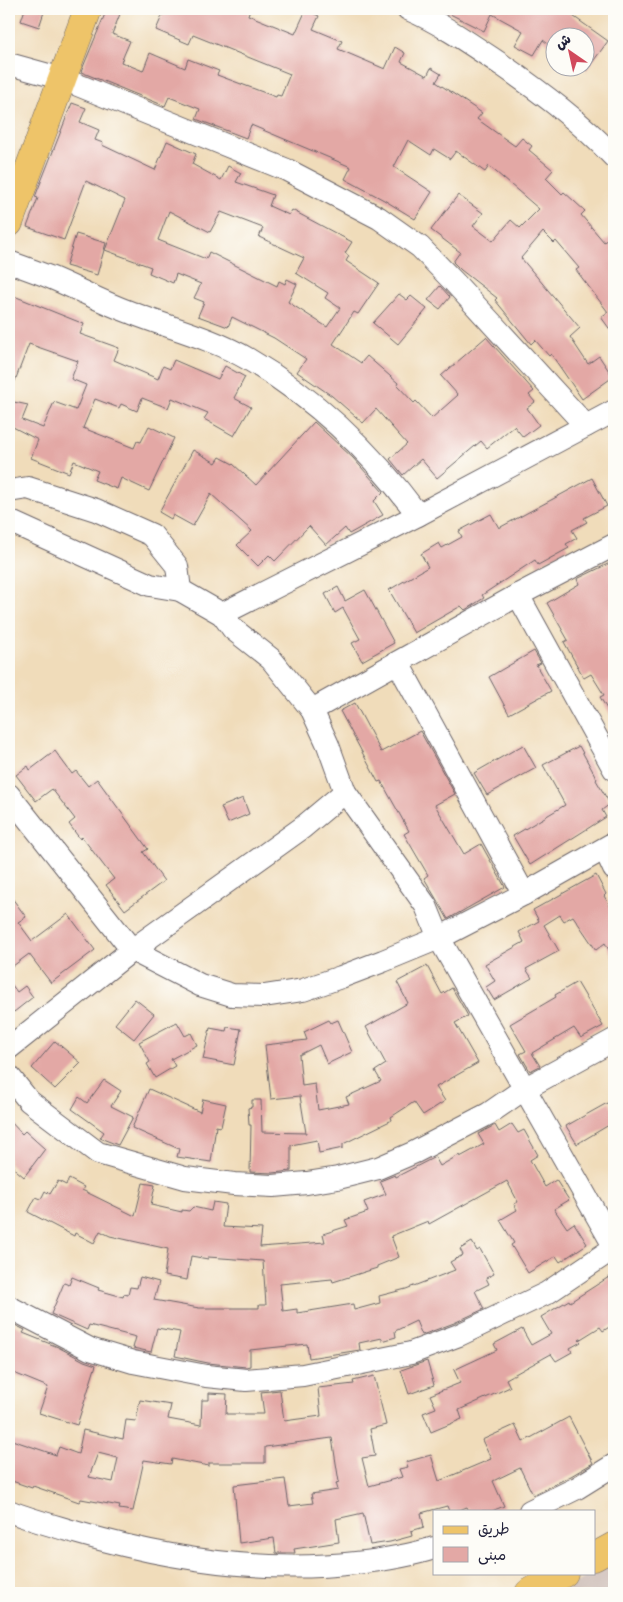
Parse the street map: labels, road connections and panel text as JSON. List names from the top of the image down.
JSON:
{
  "legend": ["طريق", "مبنى"],
  "north": "top left"
}
